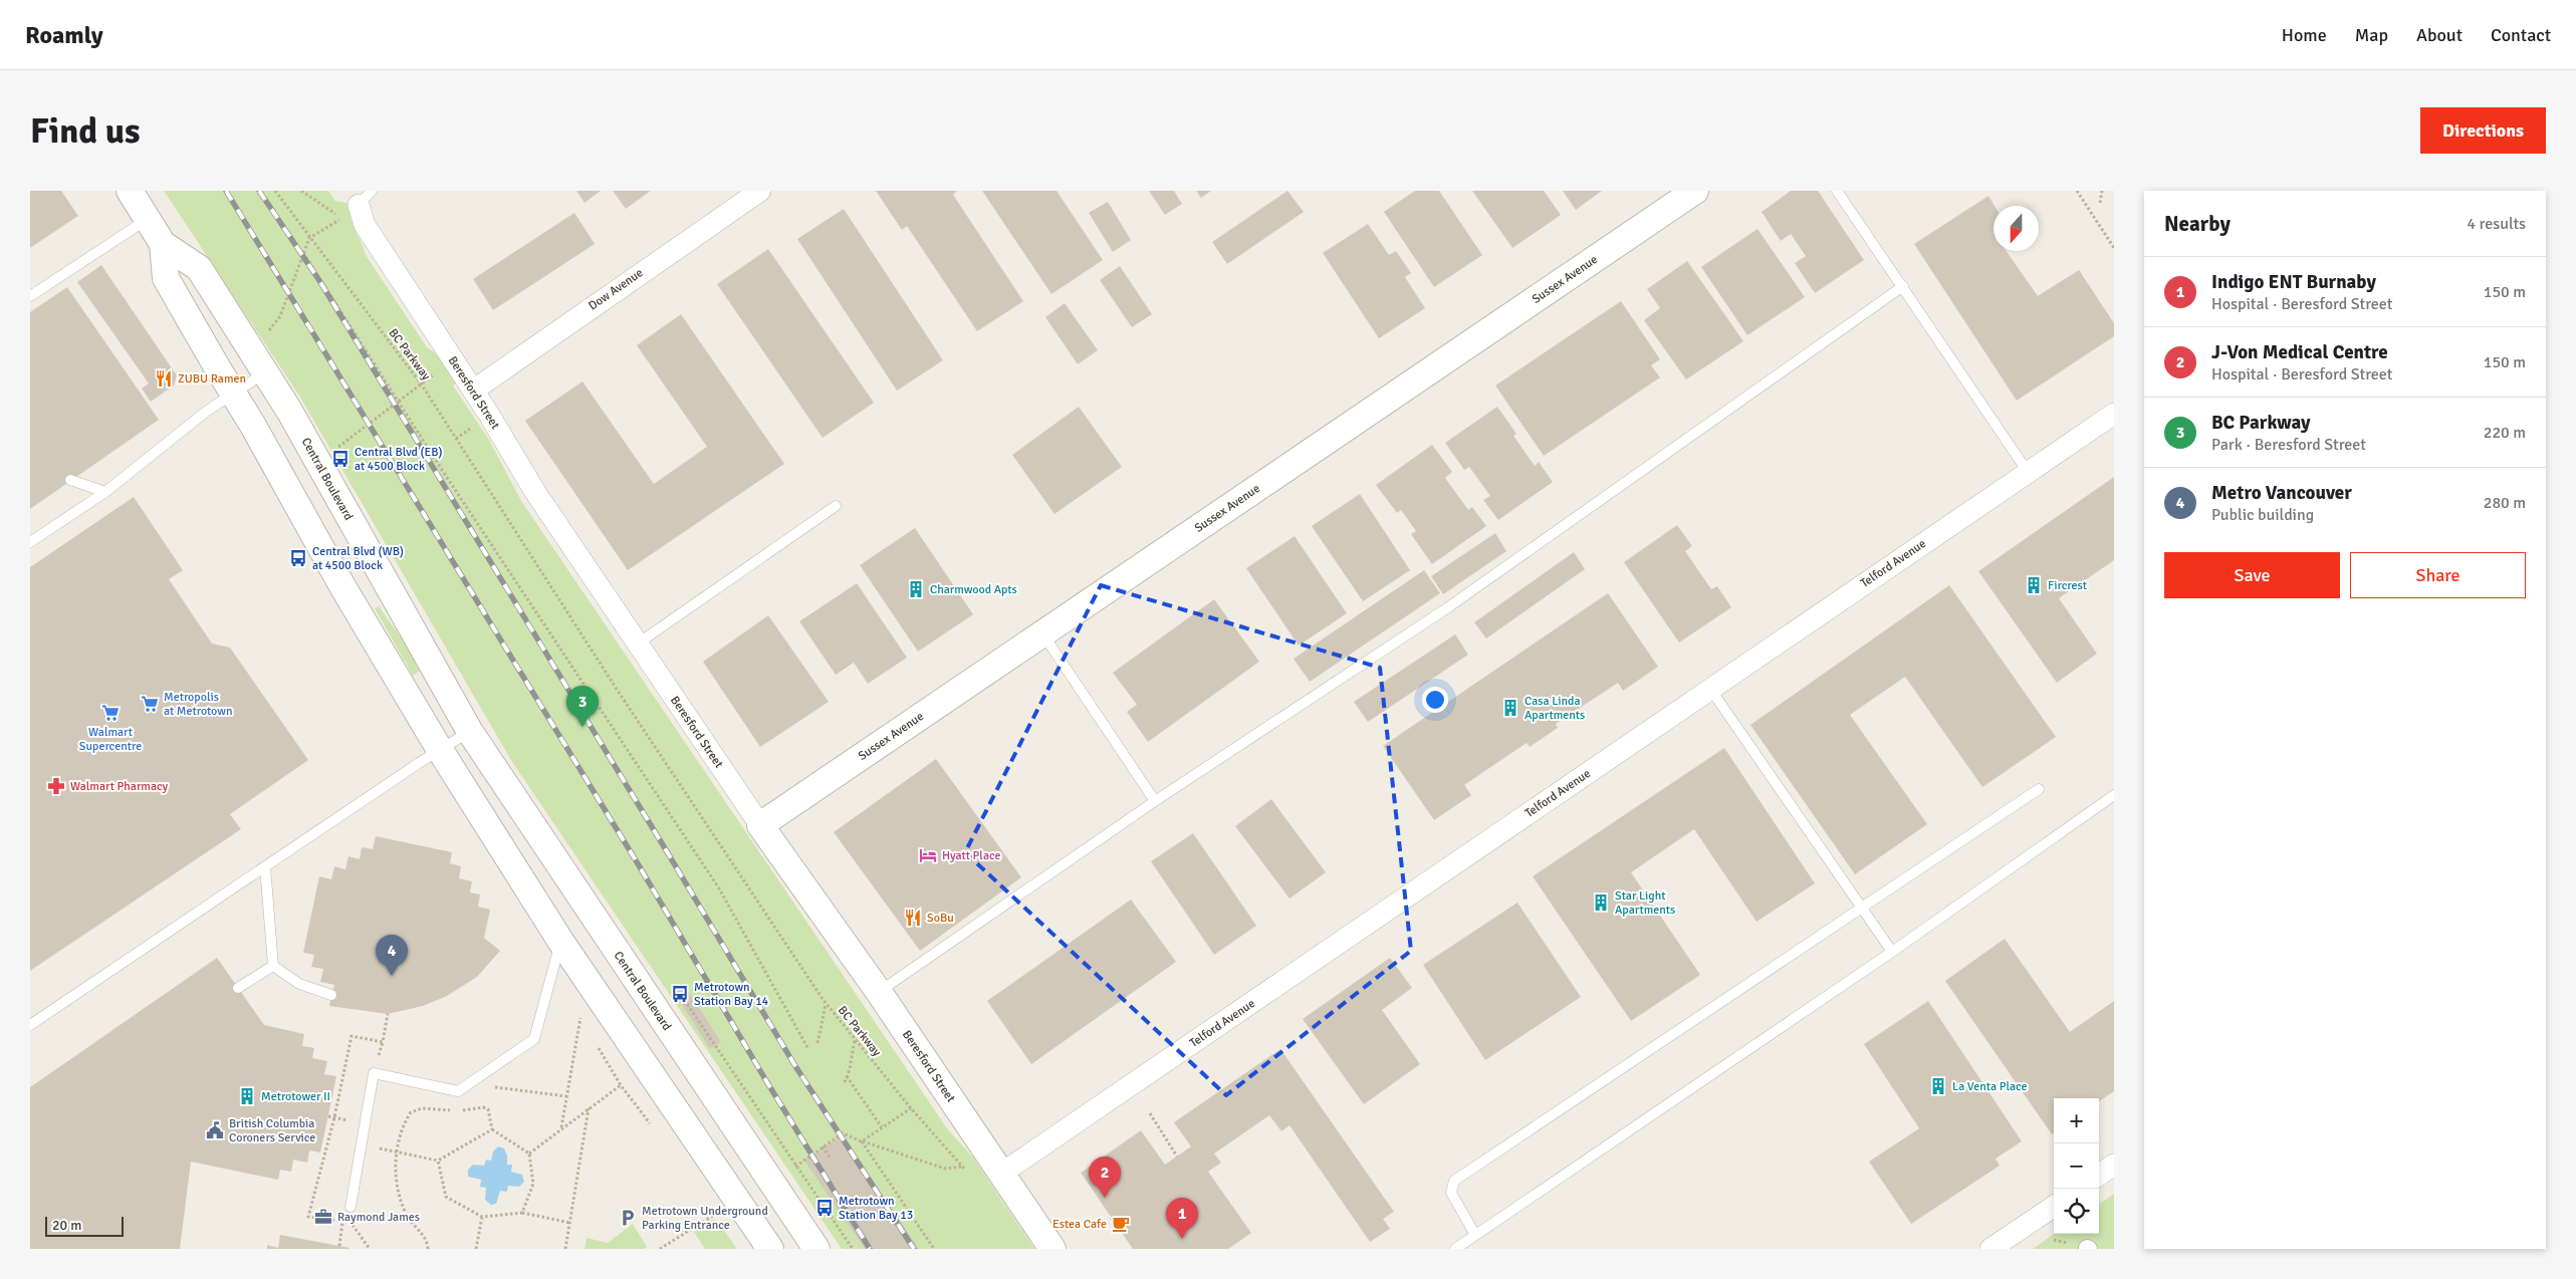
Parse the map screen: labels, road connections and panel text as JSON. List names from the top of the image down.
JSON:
{
  "streets": {
    "street": [
      "Sussex Avenue",
      "Dow Avenue",
      "Beresford Street",
      "Central Boulevard",
      "Telford Avenue"
    ],
    "path": ["BC Parkway"]
  },
  "crossings": [
    ["Sussex Avenue", "Beresford Street"],
    ["Dow Avenue", "Beresford Street"],
    ["Beresford Street", "Telford Avenue"]
  ],
  "places": {
    "restaurant": ["ZUBU Ramen", "SoBu"],
    "bus stop": [
      "Central Blvd (EB) at 4500 Block",
      "Central Blvd (WB) at 4500 Block",
      "Metrotown Station Bay 14",
      "Metrotown Station Bay 13"
    ],
    "building": [
      "Fircrest",
      "Charmwood Apts",
      "Casa Linda Apartments",
      "Star Light Apartments",
      "La Venta Place",
      "Metrotower II"
    ],
    "supermarket": ["Metropolis at Metrotown", "Walmart Supercentre"],
    "pharmacy": ["Walmart Pharmacy"],
    "hotel": ["Hyatt Place"],
    "public building": ["British Columbia Coroners Service"],
    "office": ["Raymond James"],
    "parking": ["Metrotown Underground Parking Entrance"],
    "cafe": ["Estea Cafe"]
  },
  "scale_bar": "20 m",
  "north": "bottom",
  "page": {
    "header": "Roamly",
    "nav": [
      "Home",
      "Map",
      "About",
      "Contact"
    ],
    "buttons": [
      "Directions",
      ["Save", "Share"]
    ],
    "title": "Find us",
    "heading": ["Nearby", "4 results"],
    "list": [
      {
        "mark": "1",
        "name": "Indigo ENT Burnaby",
        "note": "Hospital · Beresford Street",
        "value": "150 m"
      },
      {
        "mark": "2",
        "name": "J-Von Medical Centre",
        "note": "Hospital · Beresford Street",
        "value": "150 m"
      },
      {
        "mark": "3",
        "name": "BC Parkway",
        "note": "Park · Beresford Street",
        "value": "220 m"
      },
      {
        "mark": "4",
        "name": "Metro Vancouver",
        "note": "Public building",
        "value": "280 m"
      }
    ],
    "pins": [
      "3",
      "4",
      "2",
      "1"
    ],
    "map_buttons": ["+", "−"],
    "scale": "20 m"
  }
}
